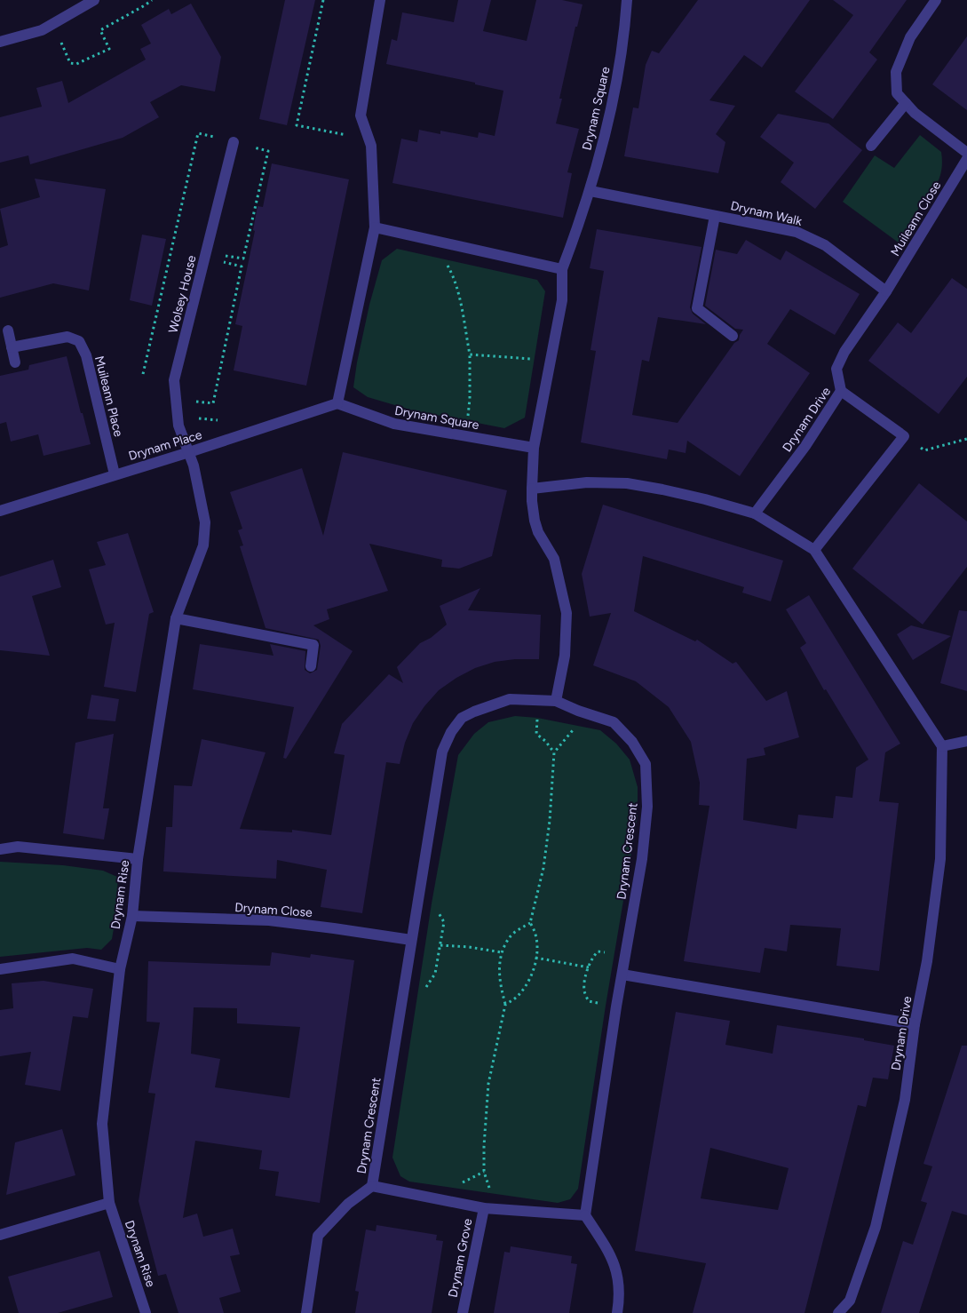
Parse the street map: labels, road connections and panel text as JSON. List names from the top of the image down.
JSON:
{
  "streets": {
    "street": [
      "Drynam Square",
      "Drynam Walk",
      "Muileann Close",
      "Wolsey House",
      "Muileann Place",
      "Drynam Drive",
      "Drynam Place",
      "Drynam Crescent",
      "Drynam Rise",
      "Drynam Close",
      "Drynam Grove"
    ]
  },
  "crossings": [
    ["Drynam Square", "Drynam Walk"],
    ["Drynam Square", "Drynam Place"],
    ["Drynam Walk", "Muileann Close"],
    ["Wolsey House", "Drynam Place"],
    ["Wolsey House", "Drynam Rise"],
    ["Muileann Place", "Drynam Place"],
    ["Drynam Place", "Drynam Rise"],
    ["Drynam Crescent", "Drynam Close"],
    ["Drynam Crescent", "Drynam Grove"],
    ["Drynam Rise", "Drynam Close"]
  ]
}
